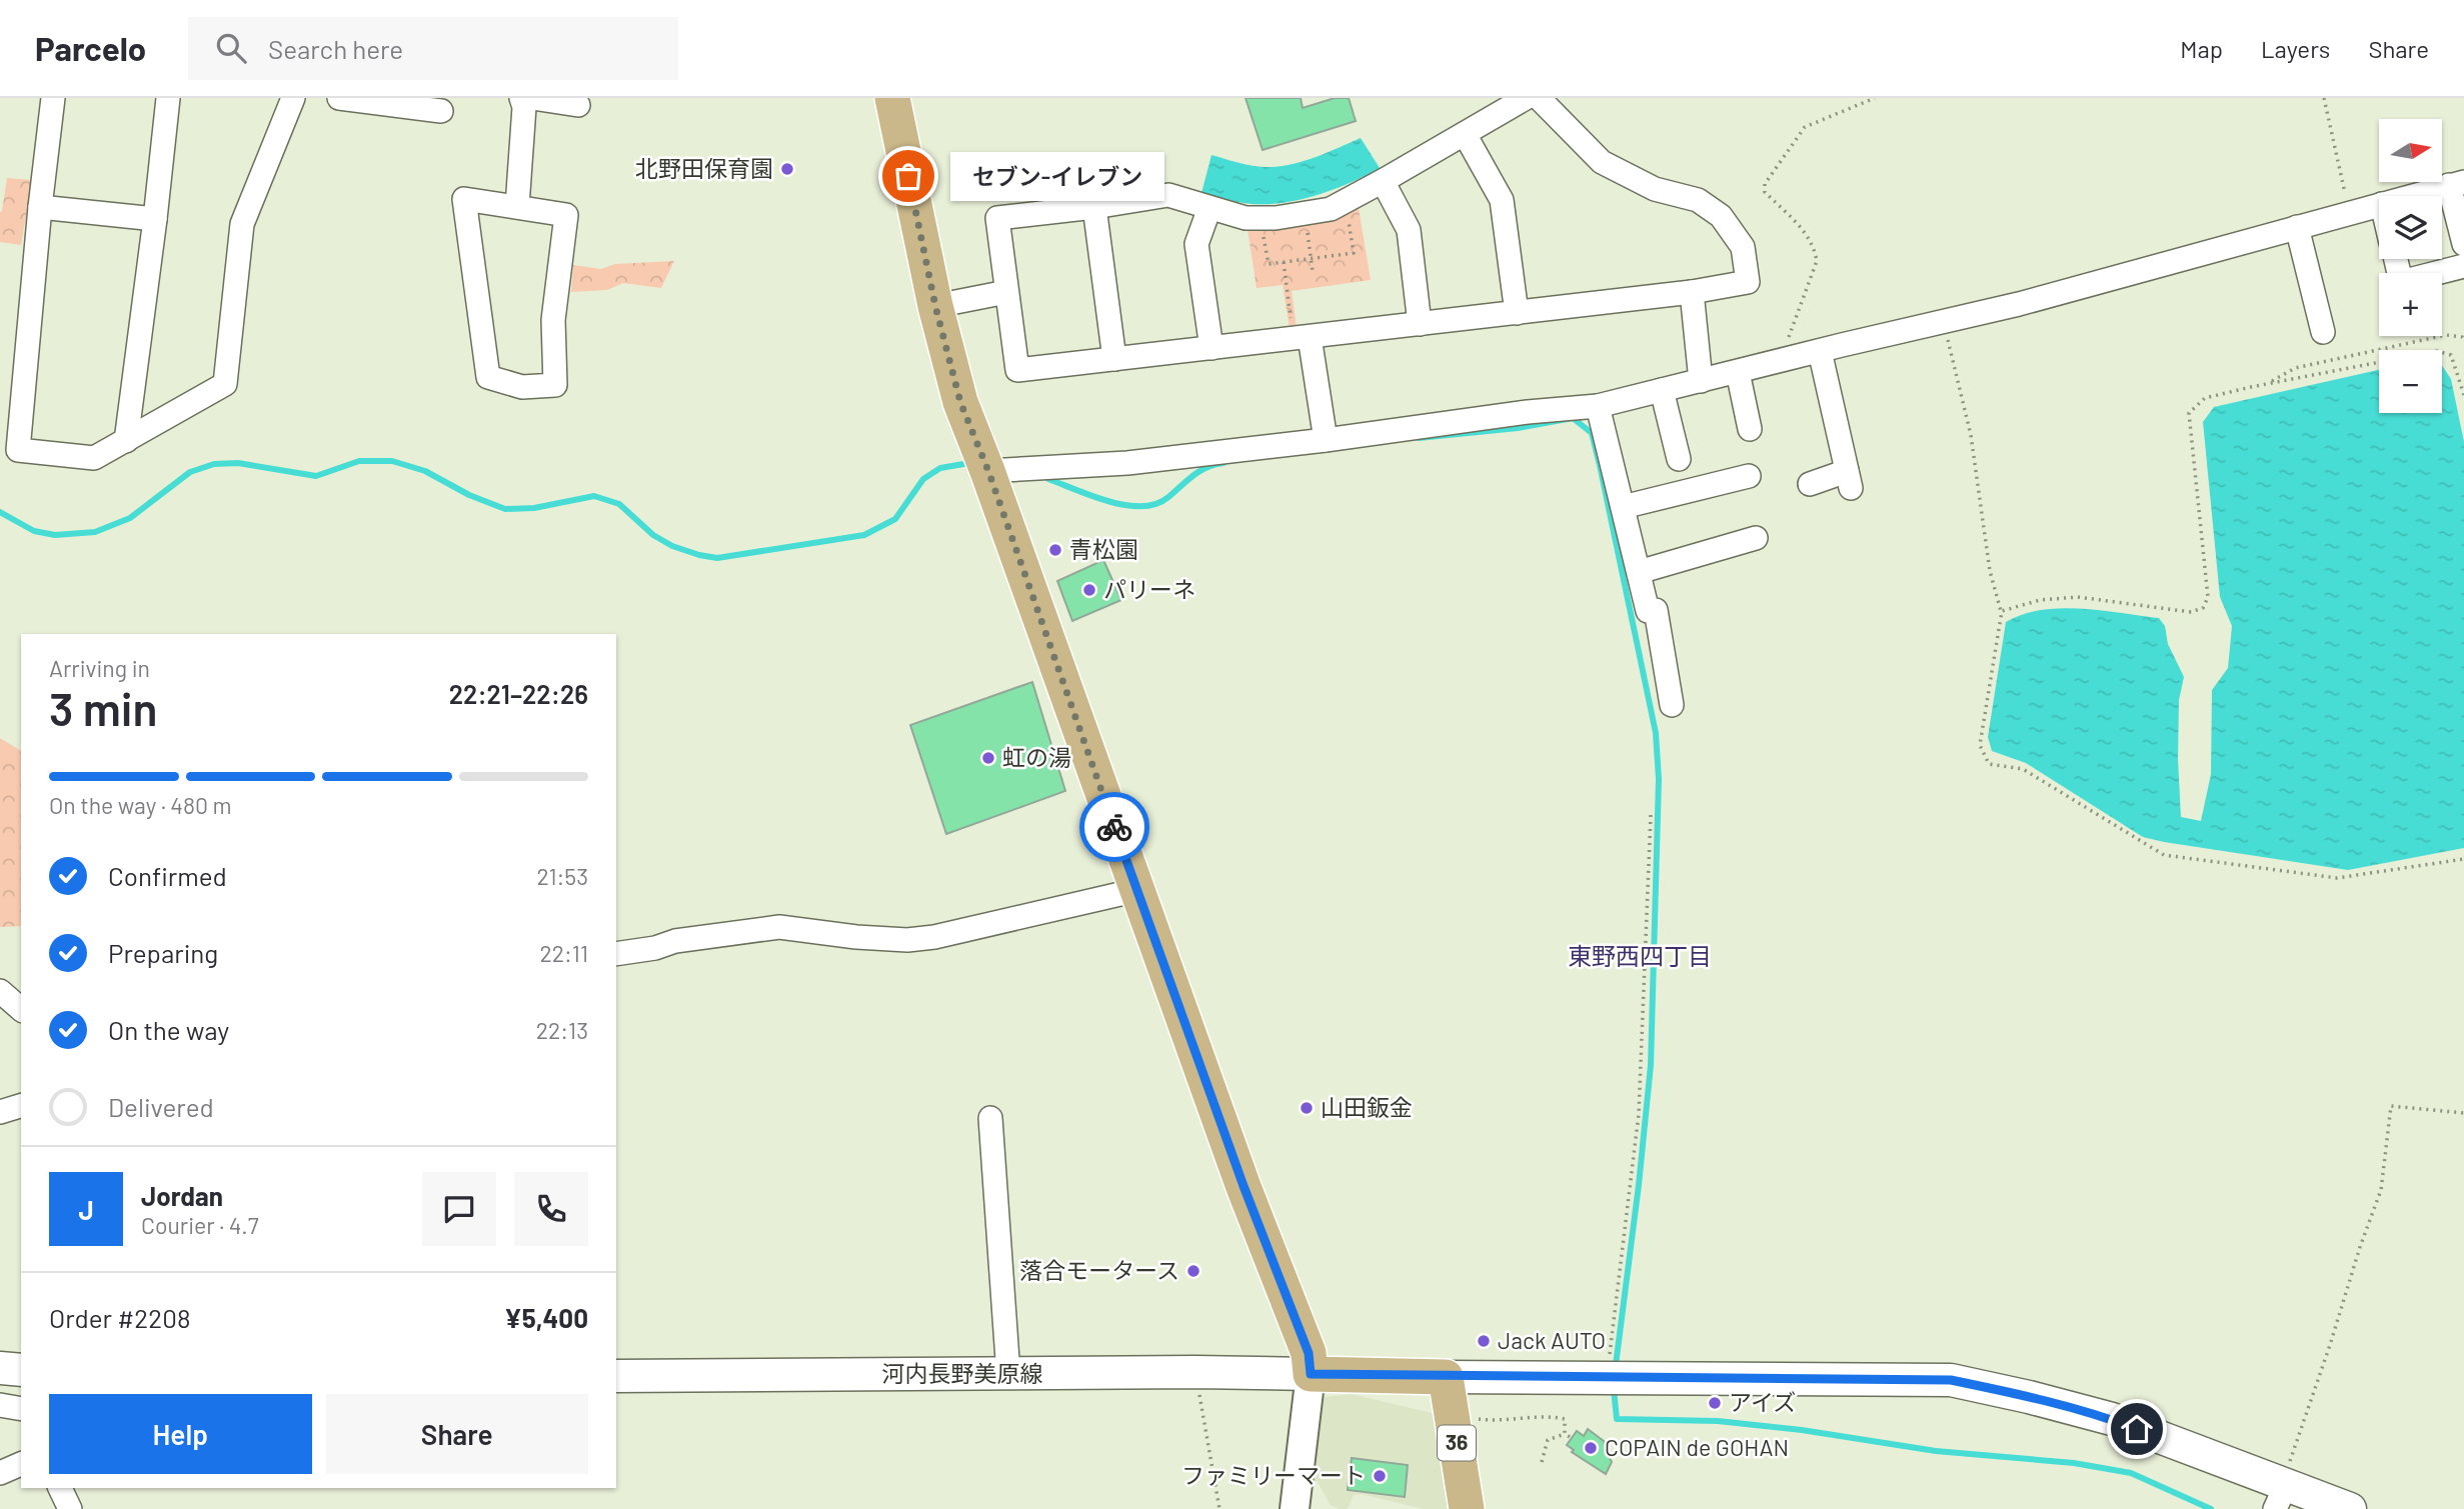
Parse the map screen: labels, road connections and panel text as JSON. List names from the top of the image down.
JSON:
{
  "streets": {
    "main road": ["河内長野美原線", "36"]
  },
  "districts": ["東野西四丁目"],
  "places": [
    "北野田保育園",
    "セブン-イレブン",
    "青松園",
    "パリーネ",
    "虹の湯",
    "山田鈑金",
    "落合モータース",
    "Jack AUTO",
    "アイズ",
    "COPAIN de GOHAN",
    "ファミリーマート"
  ],
  "north": "right",
  "page": {
    "header": "Parcelo",
    "search": "Search here",
    "nav": ["Map", "Layers", "Share"],
    "map_buttons": ["+", "−"],
    "bubble": "セブン-イレブン",
    "heading": ["3 min", "Arriving in", "22:21–22:26"],
    "panel": [
      "Jordan",
      "Courier · 4.7",
      "Order #2208",
      "¥5,400"
    ],
    "bar": "On the way · 480 m",
    "list": [
      ["Confirmed", "21:53"],
      ["Preparing", "22:11"],
      ["On the way", "22:13"],
      "Delivered"
    ],
    "round": "J",
    "buttons": ["Help", "Share"]
  }
}
